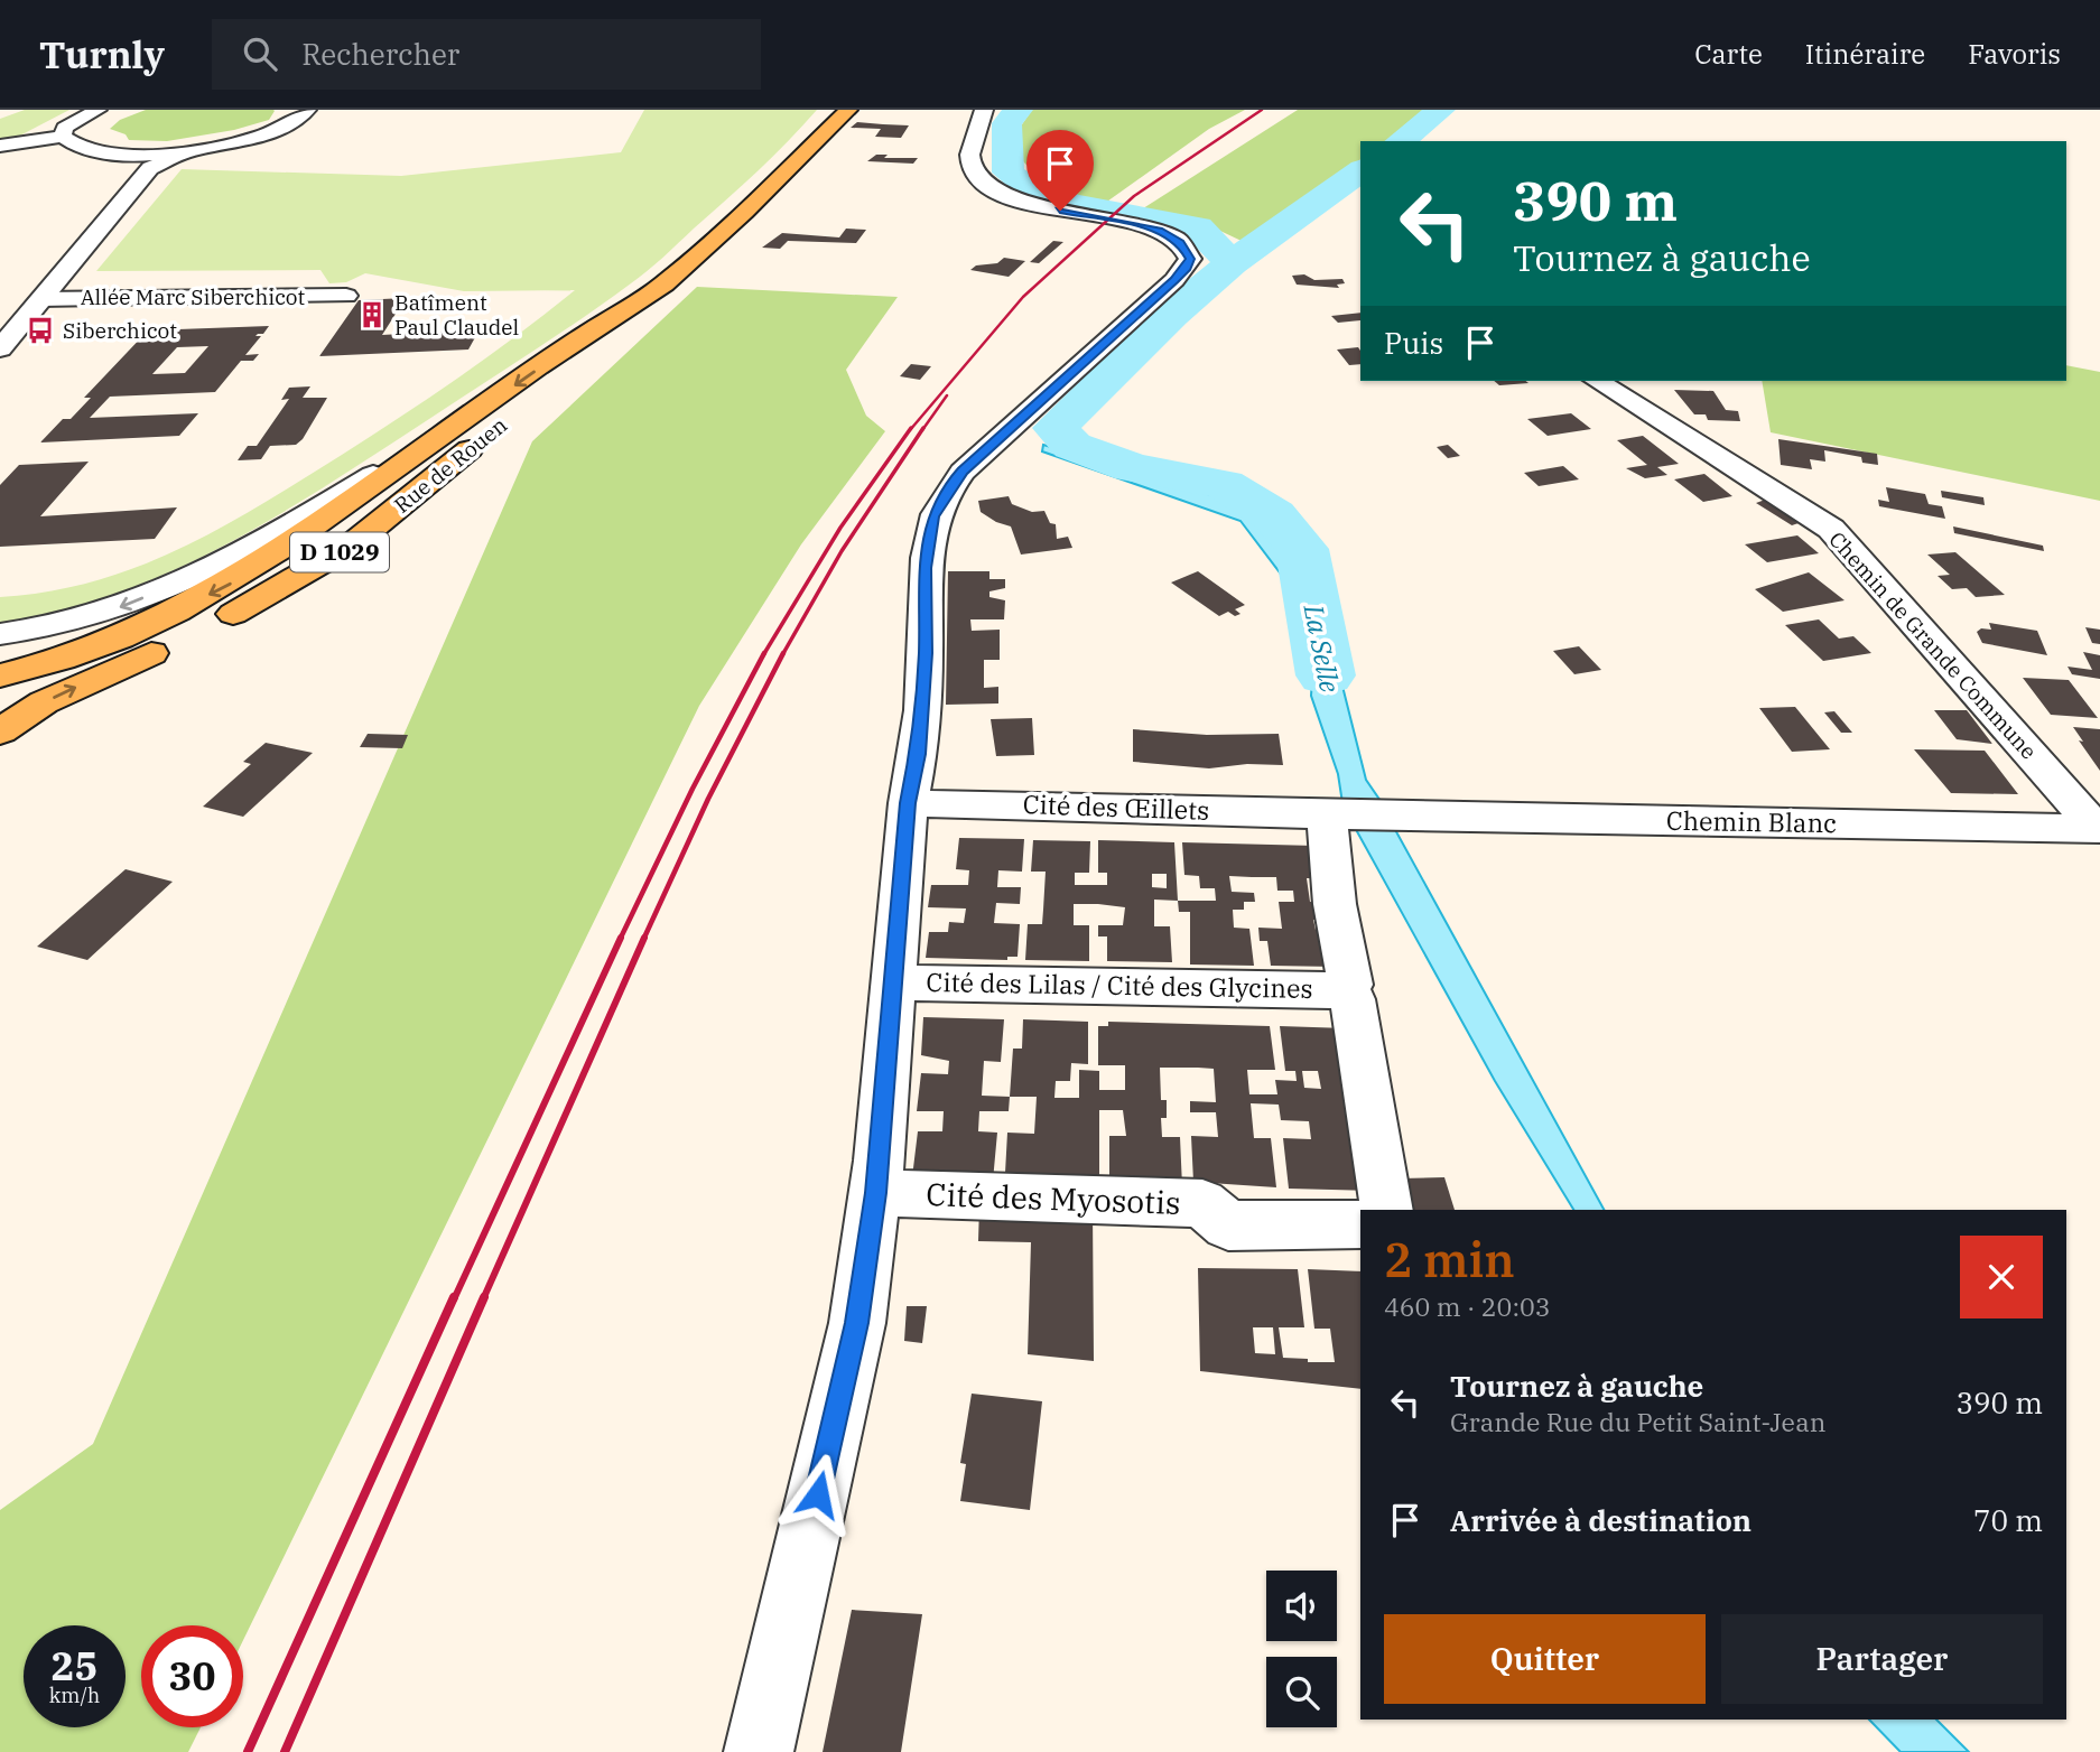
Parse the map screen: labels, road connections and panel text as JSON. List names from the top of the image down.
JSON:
{
  "streets": {
    "main road": ["Rue de Rouen", "D 1029"],
    "street": [
      "Allée Marc Siberchicot",
      "Chemin de Grande Commune",
      "Cité des Œillets",
      "Chemin Blanc",
      "Cité des Lilas / Cité des Glycines",
      "Cité des Myosotis"
    ]
  },
  "crossings": [
    ["Chemin de Grande Commune", "Chemin Blanc"],
    ["Cité des Œillets", "Chemin Blanc"]
  ],
  "water": ["La Selle"],
  "places": {
    "building": ["Batîment Paul Claudel"],
    "bus stop": ["Siberchicot"]
  },
  "page": {
    "header": "Turnly",
    "search": "Rechercher",
    "nav": ["Carte", "Itinéraire", "Favoris"],
    "turn": ["390 m", "Tournez à gauche"],
    "then": "Puis",
    "heading": ["2 min", "460 m · 20:03"],
    "list": [
      {
        "name": "Tournez à gauche",
        "note": "Grande Rue du Petit Saint-Jean",
        "value": "390 m"
      },
      {
        "name": "Arrivée à destination",
        "value": "70 m"
      }
    ],
    "buttons": ["Quitter", "Partager"],
    "speed": "25 km/h",
    "limit": "30"
  }
}
